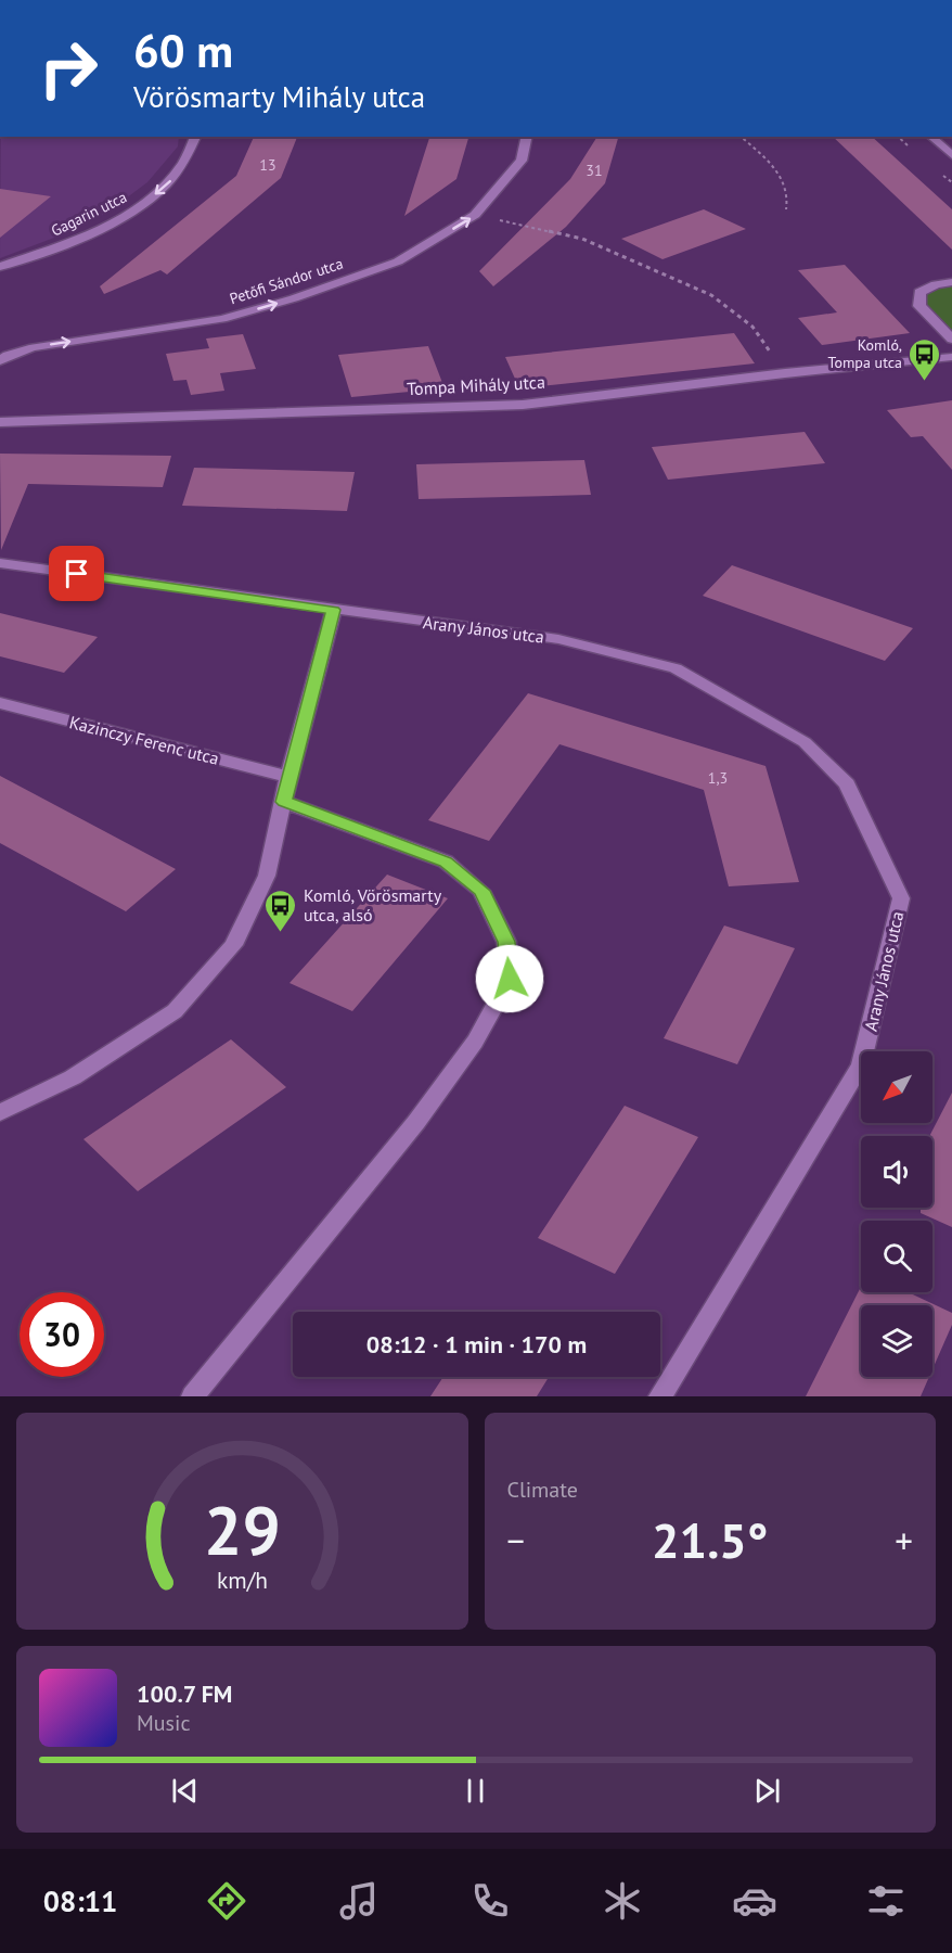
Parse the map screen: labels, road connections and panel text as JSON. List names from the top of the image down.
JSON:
{
  "streets": {
    "street": [
      "Gagarin utca",
      "Petőfi Sándor utca",
      "Tompa Mihály utca",
      "Arany János utca",
      "Kazinczy Ferenc utca"
    ]
  },
  "one_way": ["Gagarin utca", "Petőfi Sándor utca"],
  "places": {
    "bus stop": ["Komló, Tompa utca", "Komló, Vörösmarty utca, alsó"]
  },
  "house_numbers": ["13", "31", "1,3"],
  "north": "bottom left",
  "page": {
    "turn": ["60 m", "Vörösmarty Mihály utca"],
    "limit": "30",
    "trip": "08:12 · 1 min · 170 m",
    "tile": "Climate",
    "heat": ["−", "21.5°", "+"],
    "song": ["100.7 FM", "Music"],
    "tabs": "08:11",
    "gauge": ["29", "km/h"]
  }
}
